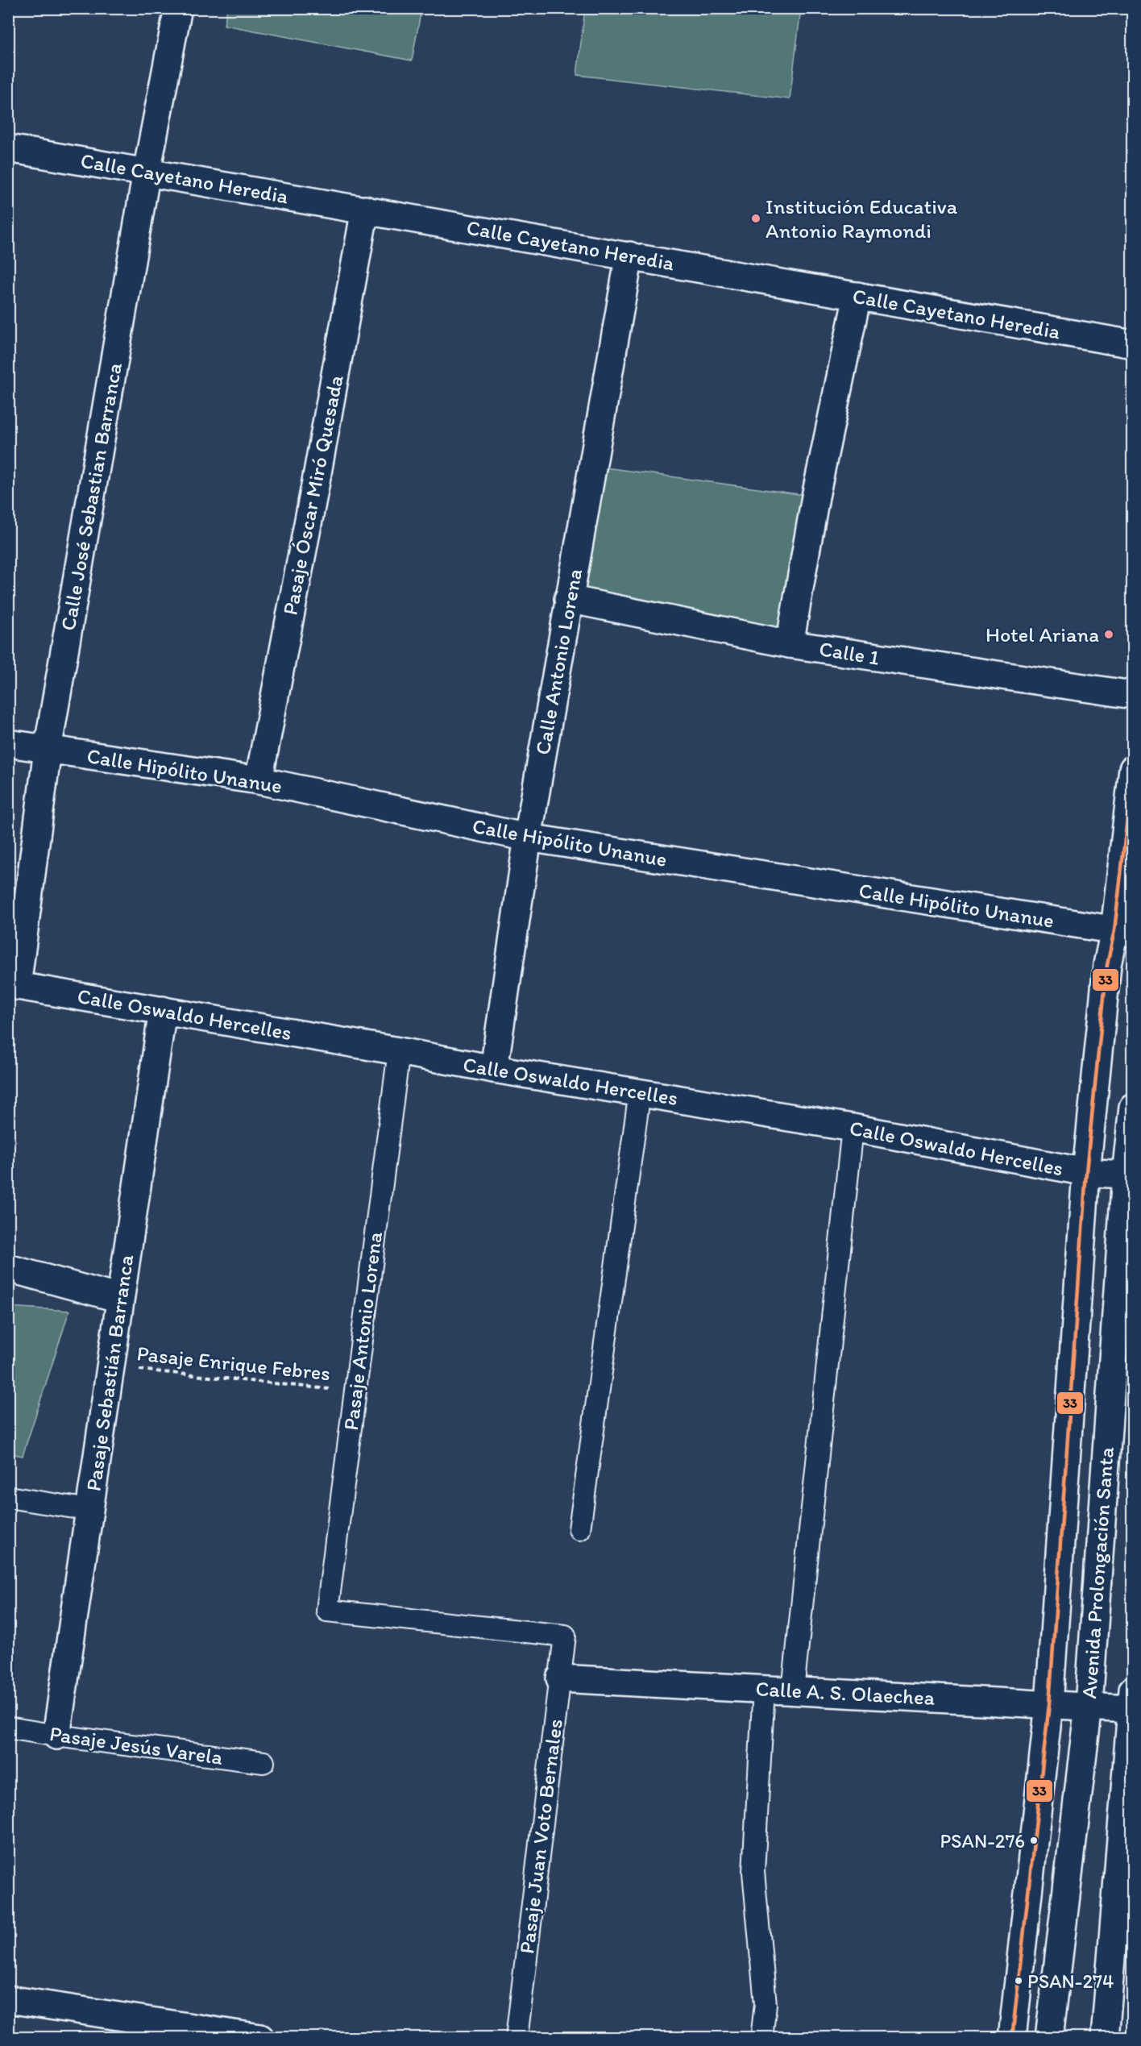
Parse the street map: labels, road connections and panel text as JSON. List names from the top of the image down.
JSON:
{
  "streets": {
    "street": [
      "Calle Cayetano Heredia",
      "Pasaje Óscar Miró Quesada",
      "Calle José Sebastian Barranca",
      "Calle 1",
      "Calle Antonio Lorena",
      "Calle Hipólito Unanue",
      "Calle Oswaldo Hercelles",
      "Pasaje Antonio Lorena",
      "Pasaje Sebastián Barranca",
      "Avenida Prolongación Santa",
      "Calle A. S. Olaechea",
      "Pasaje Jesús Varela",
      "Pasaje Juan Voto Bernales"
    ],
    "path": ["Pasaje Enrique Febres"]
  },
  "crossings": [
    ["Calle Cayetano Heredia", "Pasaje Óscar Miró Quesada"],
    ["Calle Cayetano Heredia", "Calle José Sebastian Barranca"],
    ["Calle Cayetano Heredia", "Calle Antonio Lorena"],
    ["Pasaje Óscar Miró Quesada", "Calle Hipólito Unanue"],
    ["Calle José Sebastian Barranca", "Calle Hipólito Unanue"],
    ["Calle José Sebastian Barranca", "Calle Oswaldo Hercelles"],
    ["Calle 1", "Calle Antonio Lorena"],
    ["Calle Antonio Lorena", "Calle Hipólito Unanue"],
    ["Calle Antonio Lorena", "Calle Oswaldo Hercelles"],
    ["Calle Hipólito Unanue", "Avenida Prolongación Santa"],
    ["Calle Oswaldo Hercelles", "Pasaje Antonio Lorena"],
    ["Calle Oswaldo Hercelles", "Pasaje Sebastián Barranca"],
    ["Calle Oswaldo Hercelles", "Avenida Prolongación Santa"],
    ["Pasaje Antonio Lorena", "Pasaje Enrique Febres"],
    ["Pasaje Antonio Lorena", "Pasaje Juan Voto Bernales"],
    ["Pasaje Enrique Febres", "Pasaje Sebastián Barranca"],
    ["Pasaje Sebastián Barranca", "Pasaje Jesús Varela"],
    ["Avenida Prolongación Santa", "Calle A. S. Olaechea"],
    ["Calle A. S. Olaechea", "Pasaje Juan Voto Bernales"]
  ],
  "places": [
    "Institución Educativa Antonio Raymondi",
    "Hotel Ariana",
    "PSAN-276",
    "PSAN-274"
  ],
  "lines": ["transit line 33"]
}
